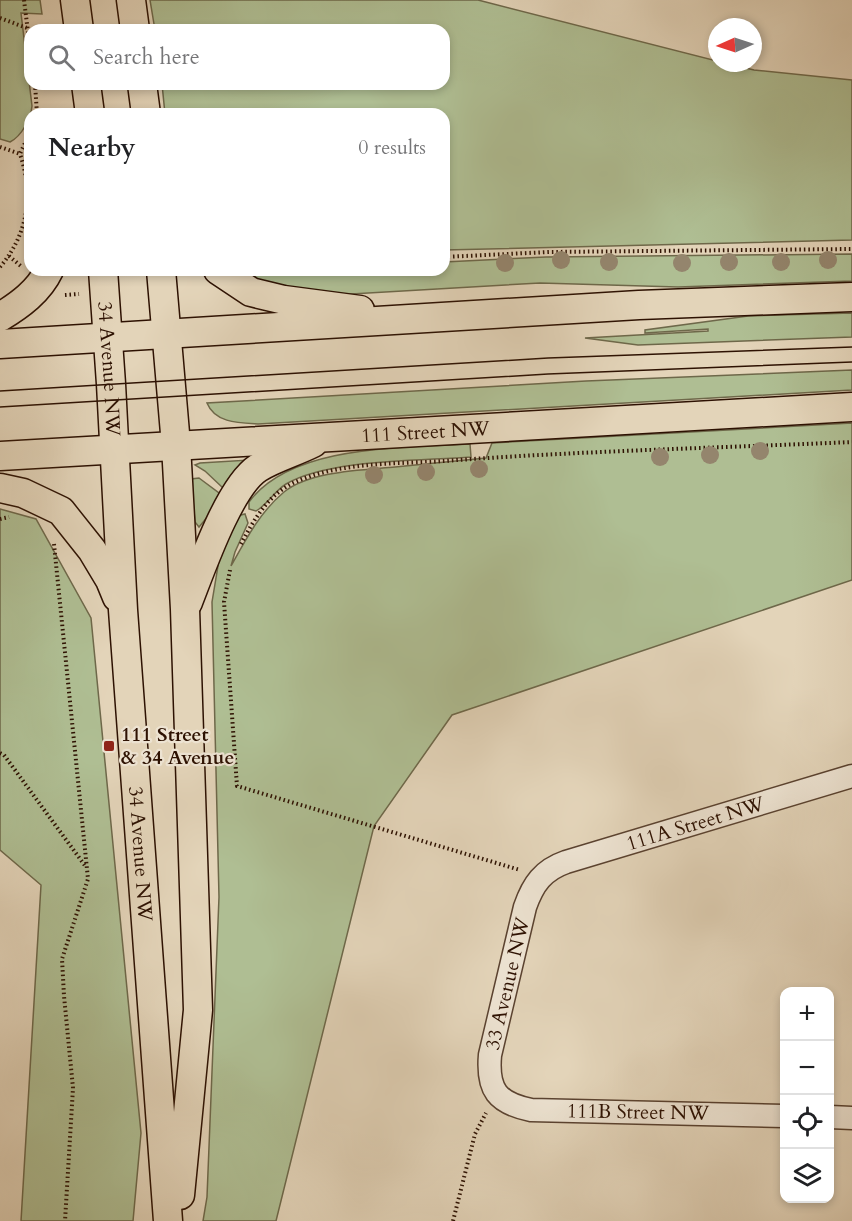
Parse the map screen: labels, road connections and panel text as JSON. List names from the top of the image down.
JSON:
{
  "streets": {
    "main road": ["34 Avenue NW", "111 Street NW"],
    "street": ["111A Street NW", "33 Avenue NW", "111B Street NW"]
  },
  "crossings": [
    ["34 Avenue NW", "111 Street NW"],
    ["111A Street NW", "33 Avenue NW"],
    ["33 Avenue NW", "111B Street NW"]
  ],
  "places": {
    "transit": ["111 Street & 34 Avenue"]
  },
  "north": "left",
  "page": {
    "search": "Search here",
    "heading": ["Nearby", "0 results"],
    "map_buttons": ["+", "−"]
  }
}
